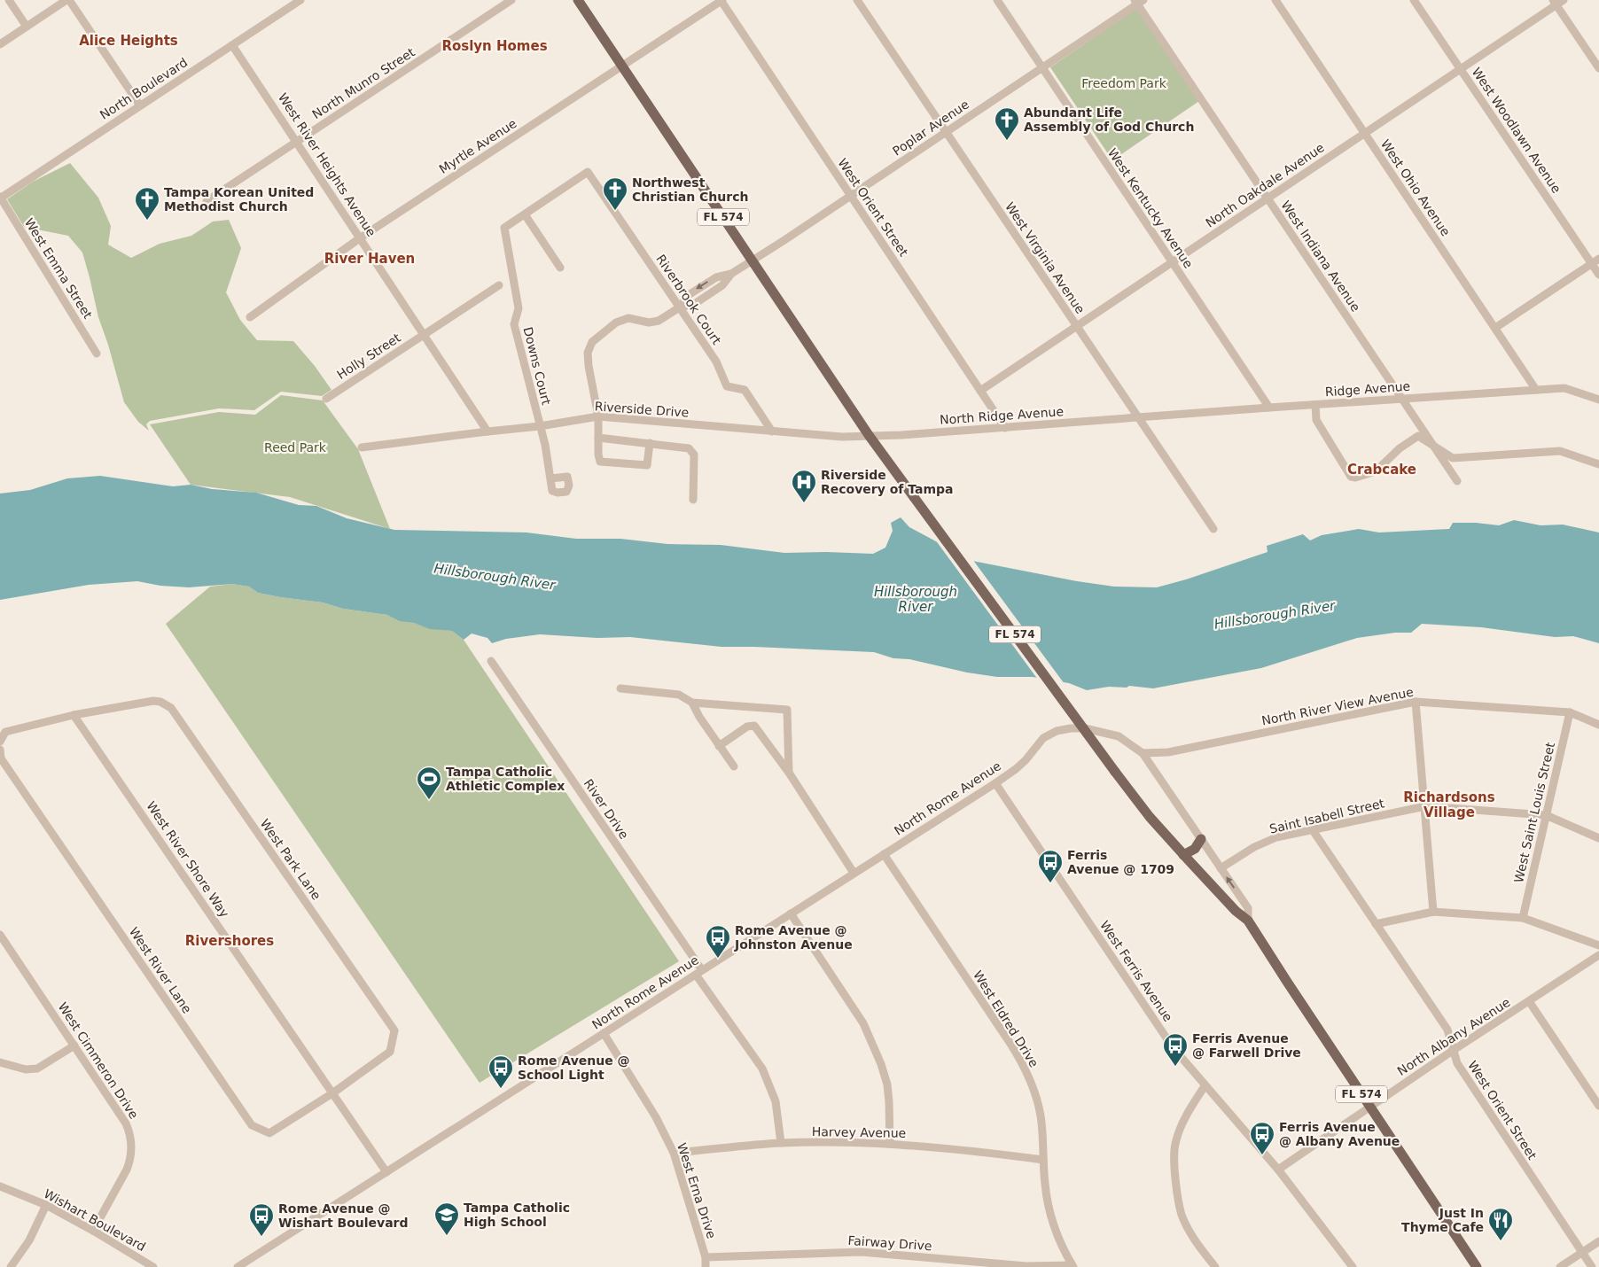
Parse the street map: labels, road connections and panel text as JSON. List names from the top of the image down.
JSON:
{
  "streets": {
    "main road": ["FL 574"],
    "street": [
      "North Munro Street",
      "North Boulevard",
      "Poplar Avenue",
      "West Woodlawn Avenue",
      "Myrtle Avenue",
      "West River Heights Avenue",
      "North Oakdale Avenue",
      "West Ohio Avenue",
      "West Orient Street",
      "West Kentucky Avenue",
      "West Indiana Avenue",
      "West Virginia Avenue",
      "West Emma Street",
      "Riverbrook Court",
      "Holly Street",
      "Downs Court",
      "Ridge Avenue",
      "Riverside Drive",
      "North Ridge Avenue",
      "North River View Avenue",
      "North Rome Avenue",
      "River Drive",
      "West Saint Louis Street",
      "Saint Isabell Street",
      "West River Shore Way",
      "West Park Lane",
      "West River Lane",
      "West Ferris Avenue",
      "West Eldred Drive",
      "North Albany Avenue",
      "West Cimmeron Drive",
      "Harvey Avenue",
      "West Erna Drive",
      "Wishart Boulevard",
      "Fairway Drive"
    ]
  },
  "crossings": [
    ["North Munro Street", "West River Heights Avenue"],
    ["North Boulevard", "West River Heights Avenue"],
    ["North Boulevard", "West Emma Street"],
    ["Poplar Avenue", "West Orient Street"],
    ["Poplar Avenue", "West Kentucky Avenue"],
    ["Poplar Avenue", "FL 574"],
    ["Poplar Avenue", "West Indiana Avenue"],
    ["Poplar Avenue", "West Virginia Avenue"],
    ["Poplar Avenue", "Riverbrook Court"],
    ["Poplar Avenue", "Riverside Drive"],
    ["West Woodlawn Avenue", "North Oakdale Avenue"],
    ["Myrtle Avenue", "West River Heights Avenue"],
    ["Myrtle Avenue", "West Orient Street"],
    ["Myrtle Avenue", "FL 574"],
    ["West River Heights Avenue", "Holly Street"],
    ["West River Heights Avenue", "Riverside Drive"],
    ["North Oakdale Avenue", "West Ohio Avenue"],
    ["North Oakdale Avenue", "West Orient Street"],
    ["North Oakdale Avenue", "West Kentucky Avenue"],
    ["North Oakdale Avenue", "West Indiana Avenue"],
    ["North Oakdale Avenue", "West Virginia Avenue"],
    ["West Ohio Avenue", "Ridge Avenue"],
    ["West Orient Street", "North Ridge Avenue"],
    ["West Orient Street", "Saint Isabell Street"],
    ["West Orient Street", "North Albany Avenue"],
    ["West Kentucky Avenue", "Ridge Avenue"],
    ["FL 574", "Riverside Drive"],
    ["FL 574", "North Ridge Avenue"],
    ["FL 574", "North Albany Avenue"],
    ["West Indiana Avenue", "Ridge Avenue"],
    ["West Virginia Avenue", "Ridge Avenue"],
    ["West Virginia Avenue", "North Ridge Avenue"],
    ["Riverbrook Court", "Downs Court"],
    ["Riverbrook Court", "Riverside Drive"],
    ["Downs Court", "Riverside Drive"],
    ["Ridge Avenue", "North Ridge Avenue"],
    ["Riverside Drive", "North Ridge Avenue"],
    ["North River View Avenue", "North Rome Avenue"],
    ["North River View Avenue", "West Saint Louis Street"],
    ["North Rome Avenue", "River Drive"],
    ["North Rome Avenue", "West River Shore Way"],
    ["North Rome Avenue", "West Ferris Avenue"],
    ["North Rome Avenue", "West Eldred Drive"],
    ["North Rome Avenue", "West Erna Drive"],
    ["River Drive", "Harvey Avenue"],
    ["West Saint Louis Street", "Saint Isabell Street"],
    ["West River Shore Way", "West Park Lane"],
    ["West River Shore Way", "West River Lane"],
    ["West Park Lane", "West River Lane"],
    ["West Ferris Avenue", "North Albany Avenue"],
    ["West Eldred Drive", "Harvey Avenue"],
    ["West Eldred Drive", "Fairway Drive"],
    ["West Cimmeron Drive", "Wishart Boulevard"],
    ["Harvey Avenue", "West Erna Drive"],
    ["West Erna Drive", "Fairway Drive"]
  ],
  "districts": [
    "Alice Heights",
    "Roslyn Homes",
    "River Haven",
    "Crabcake",
    "Richardsons Village",
    "Rivershores"
  ],
  "water": ["Hillsborough River"],
  "parks": ["Freedom Park", "Reed Park"],
  "places": {
    "church": ["Abundant Life Assembly of God Church", "Northwest Christian Church", "Tampa Korean United Methodist Church"],
    "hospital": ["Riverside Recovery of Tampa"],
    "sports": ["Tampa Catholic Athletic Complex"],
    "bus stop": [
      "Ferris Avenue @ 1709",
      "Rome Avenue @ Johnston Avenue",
      "Ferris Avenue @ Farwell Drive",
      "Rome Avenue @ School Light",
      "Ferris Avenue @ Albany Avenue",
      "Rome Avenue @ Wishart Boulevard"
    ],
    "school or university": ["Tampa Catholic High School"],
    "restaurant": ["Just In Thyme Cafe"]
  }
}
